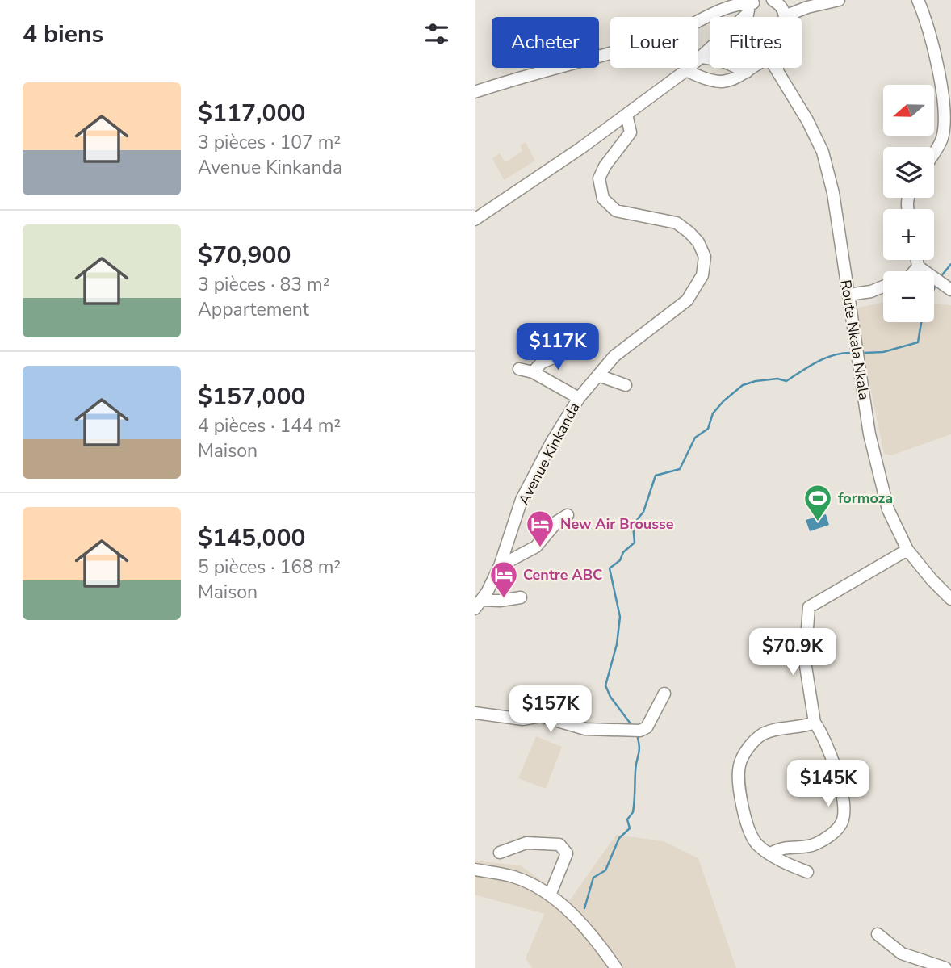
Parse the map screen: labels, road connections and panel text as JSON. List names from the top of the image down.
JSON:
{
  "streets": {
    "street": ["Route Nkala Nkala", "Avenue Kinkanda"]
  },
  "places": {
    "sports": ["formoza"],
    "hotel": ["New Air Brousse", "Centre ABC"]
  },
  "north": "left",
  "page": {
    "heading": "4 biens",
    "chip": ["Acheter", "Louer", "Filtres"],
    "list": [
      {
        "name": "$117,000",
        "note": "3 pièces · 107 m² · Avenue Kinkanda"
      },
      {
        "name": "$70,900",
        "note": "3 pièces · 83 m² · Appartement"
      },
      {
        "name": "$157,000",
        "note": "4 pièces · 144 m² · Maison"
      },
      {
        "name": "$145,000",
        "note": "5 pièces · 168 m² · Maison"
      }
    ],
    "map_buttons": ["+", "−"],
    "price": [
      "$117K",
      "$70.9K",
      "$157K",
      "$145K"
    ]
  }
}
